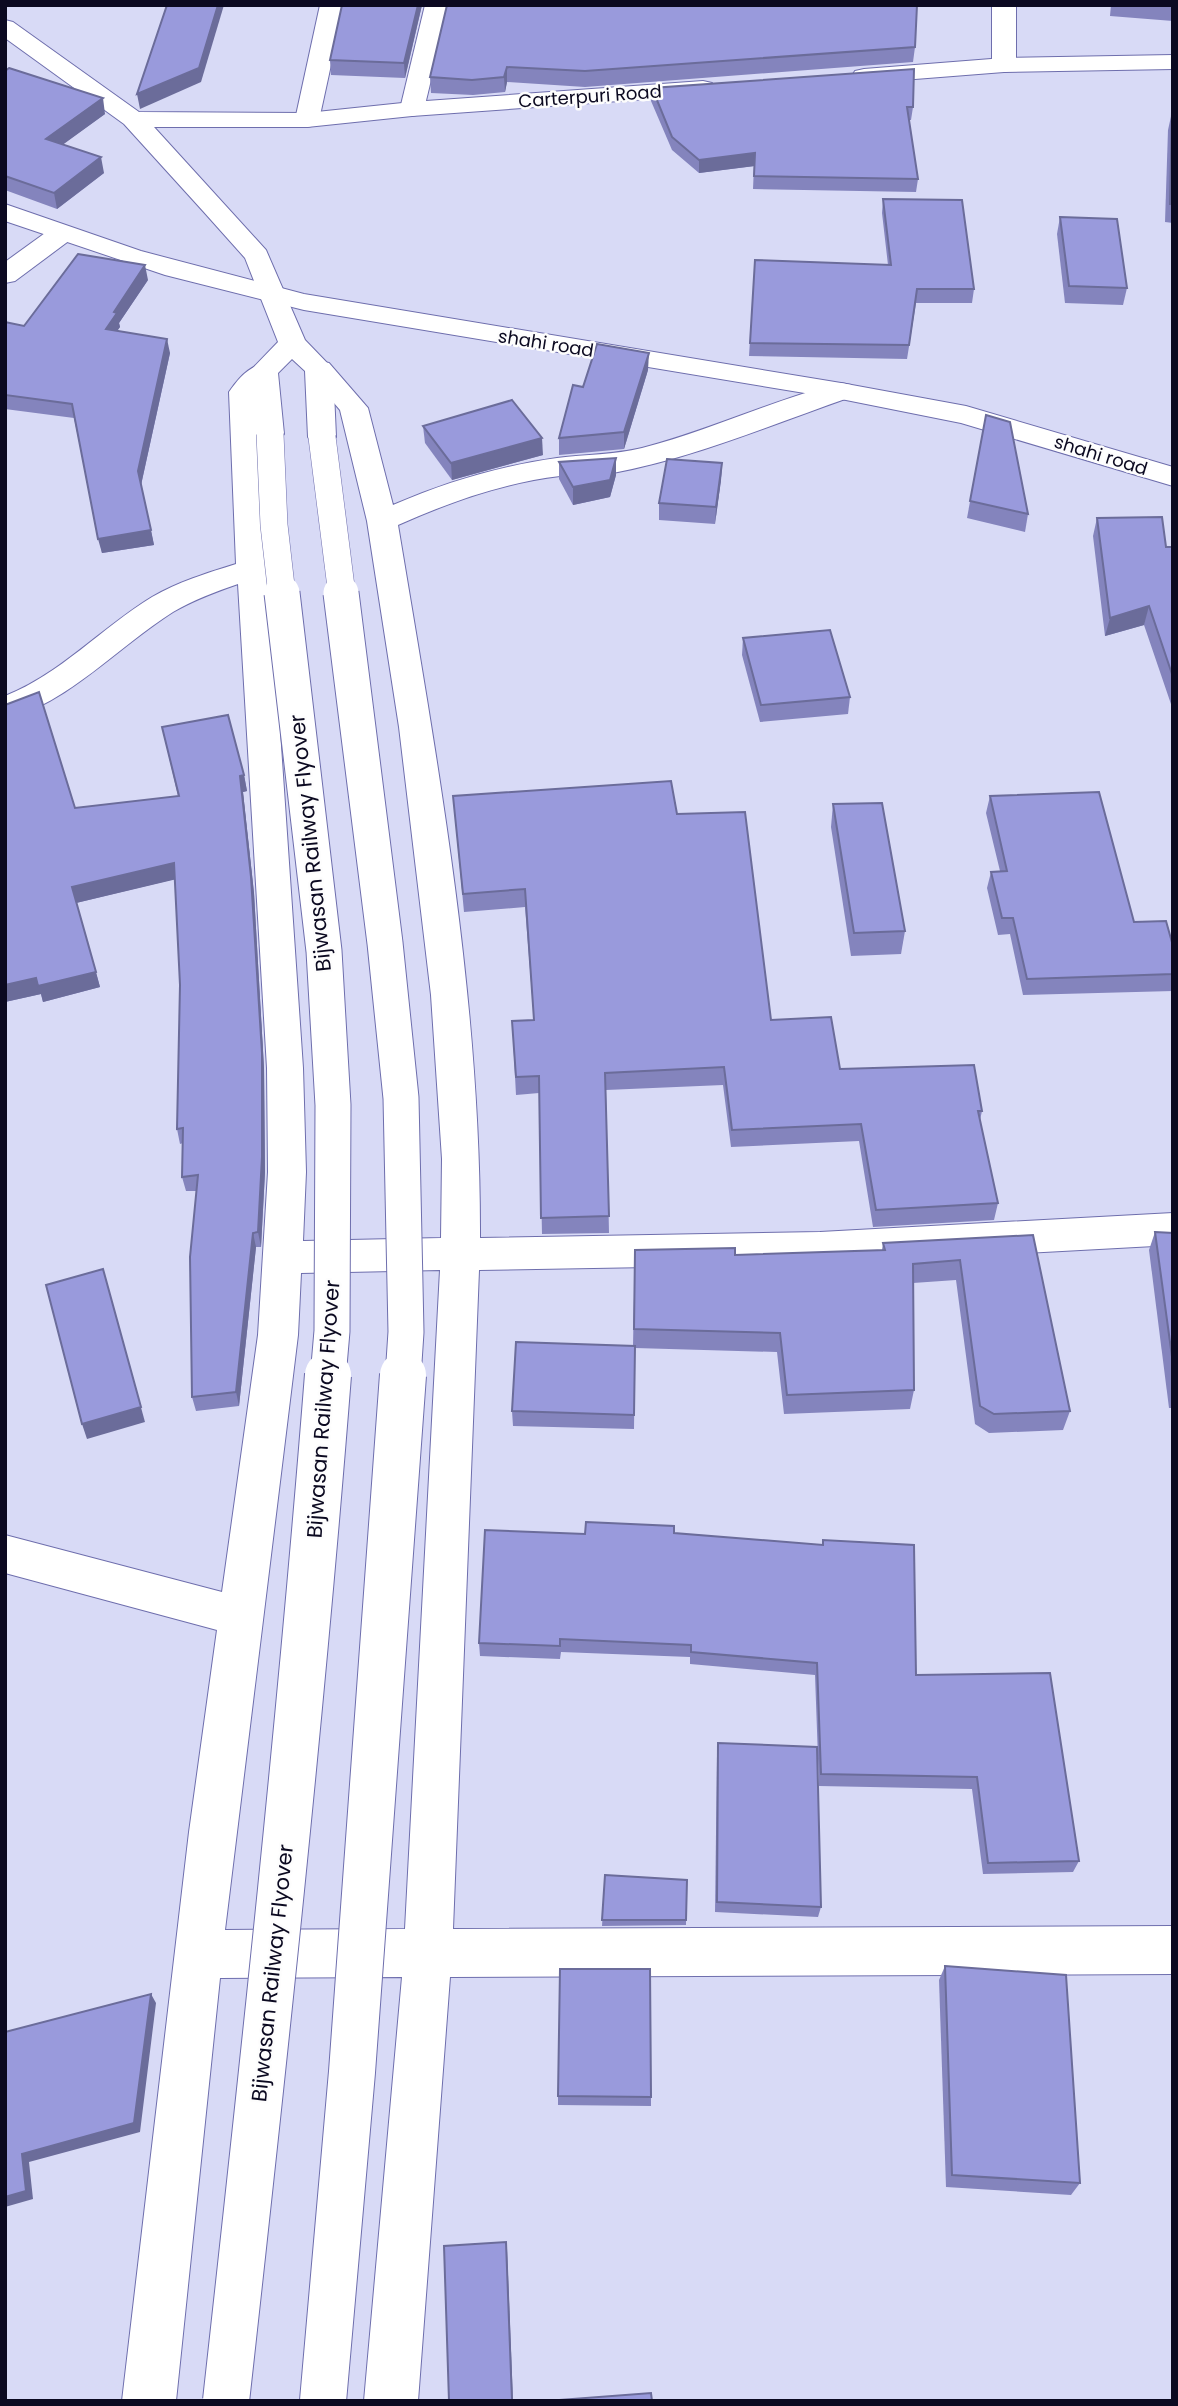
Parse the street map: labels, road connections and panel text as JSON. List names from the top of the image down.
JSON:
{
  "streets": {
    "street": ["Carterpuri Road", "shahi road", "Bijwasan Railway Flyover"]
  }
}
